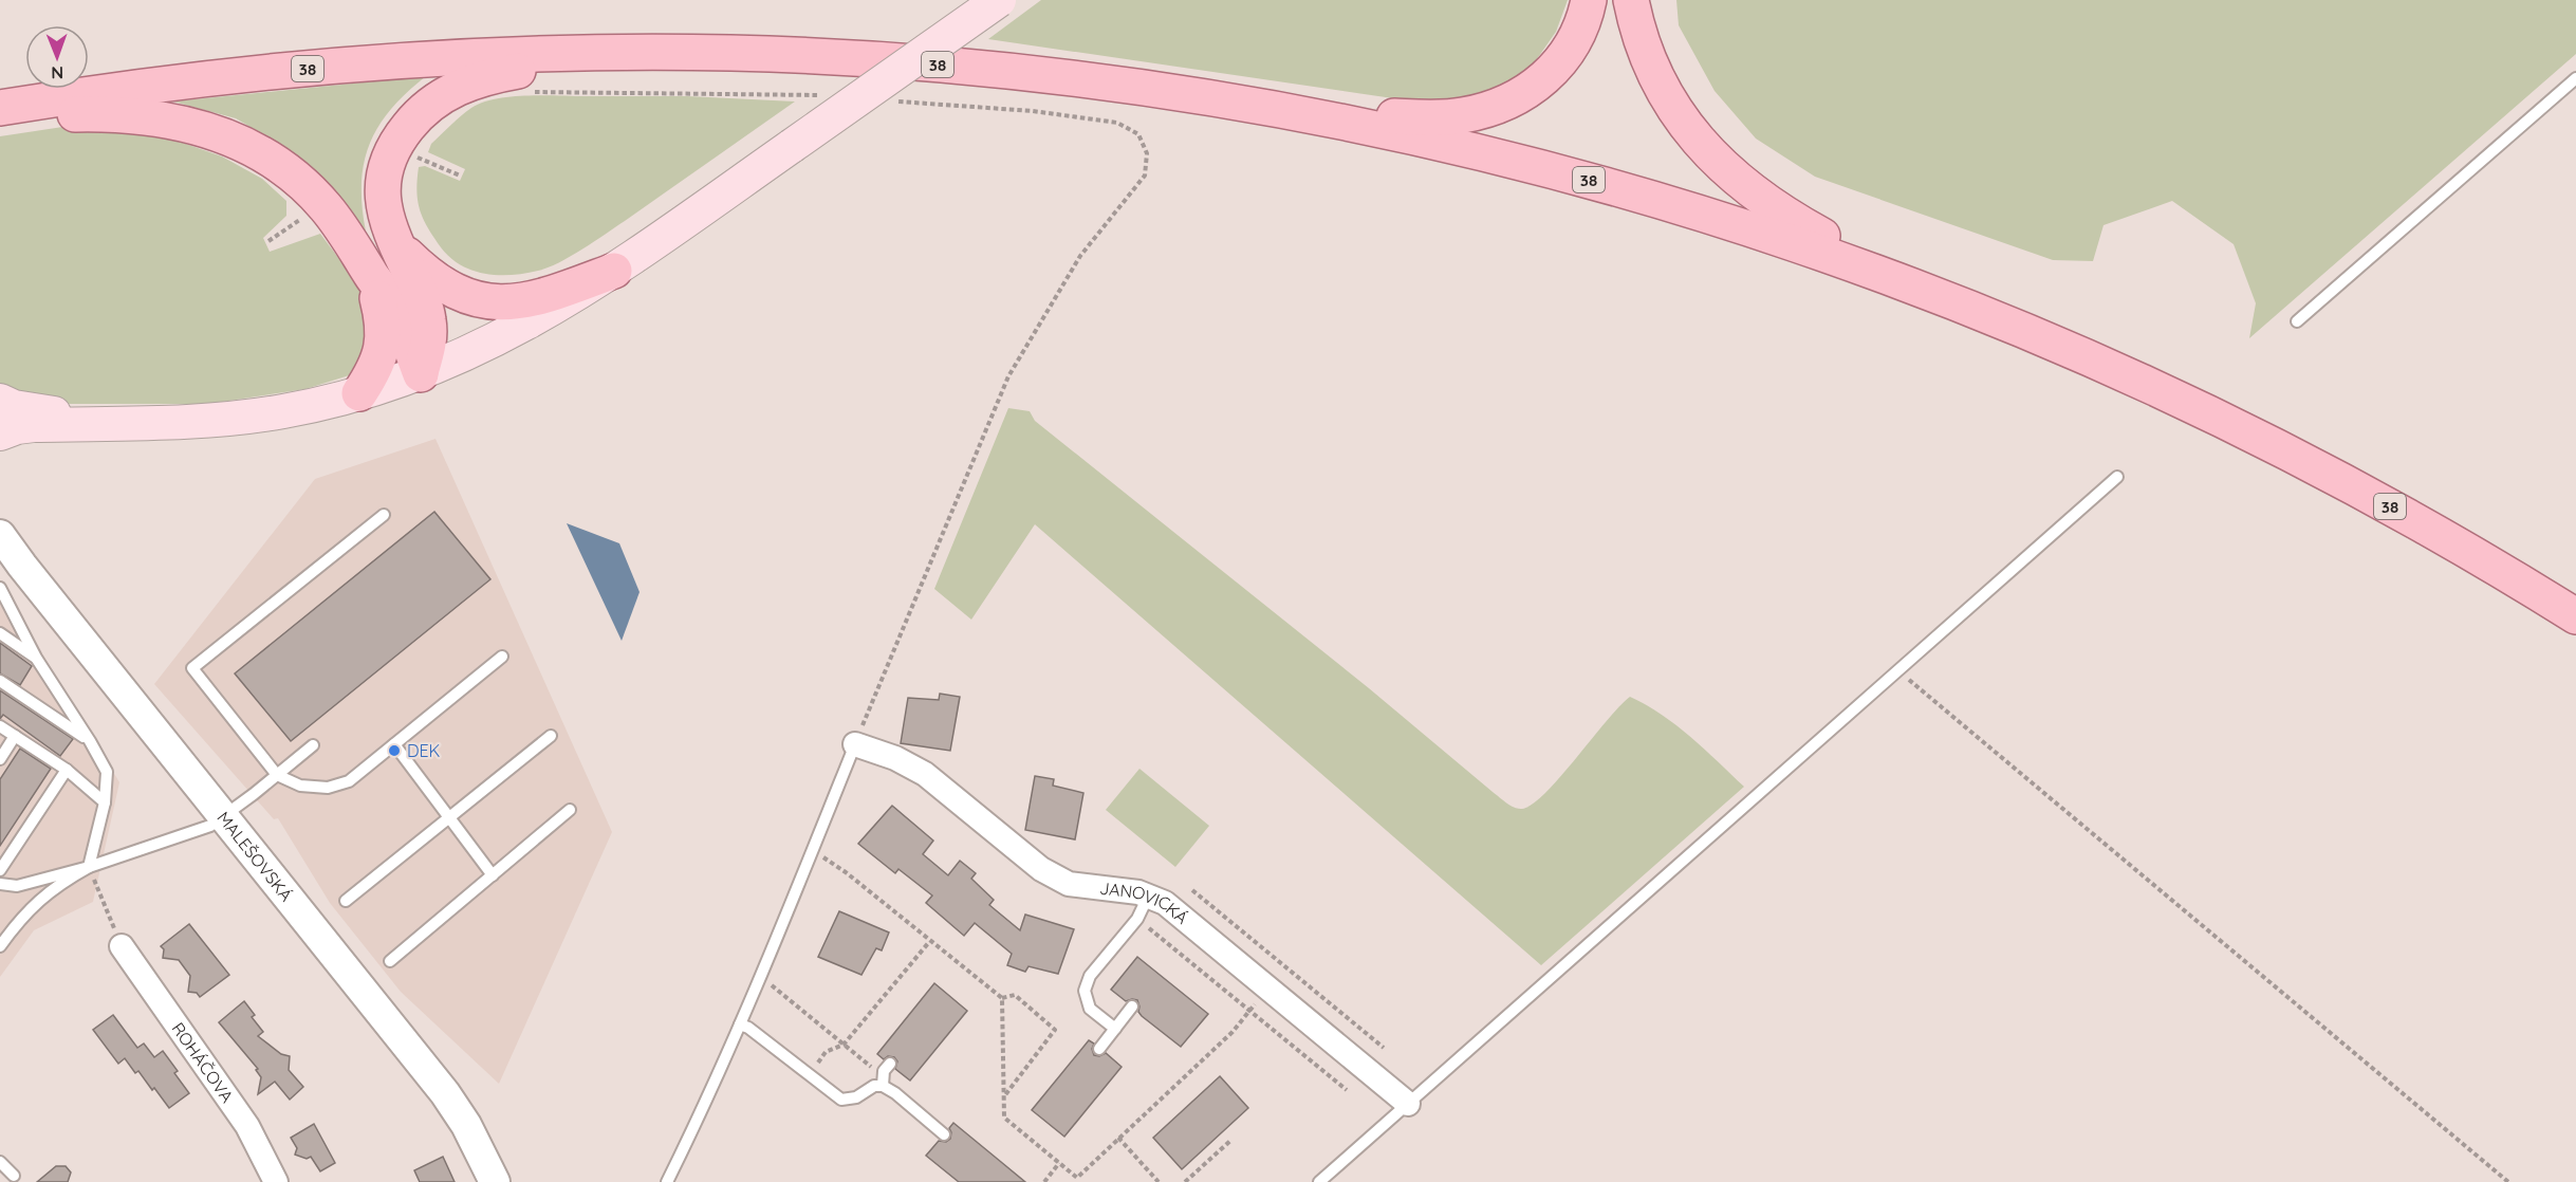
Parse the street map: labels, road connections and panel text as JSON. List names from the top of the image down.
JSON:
{
  "streets": {
    "main road": ["38"],
    "street": ["MALEŠOVSKÁ", "JANOVICKÁ", "ROHÁČOVA"]
  },
  "places": ["DEK"],
  "north": "bottom"
}
